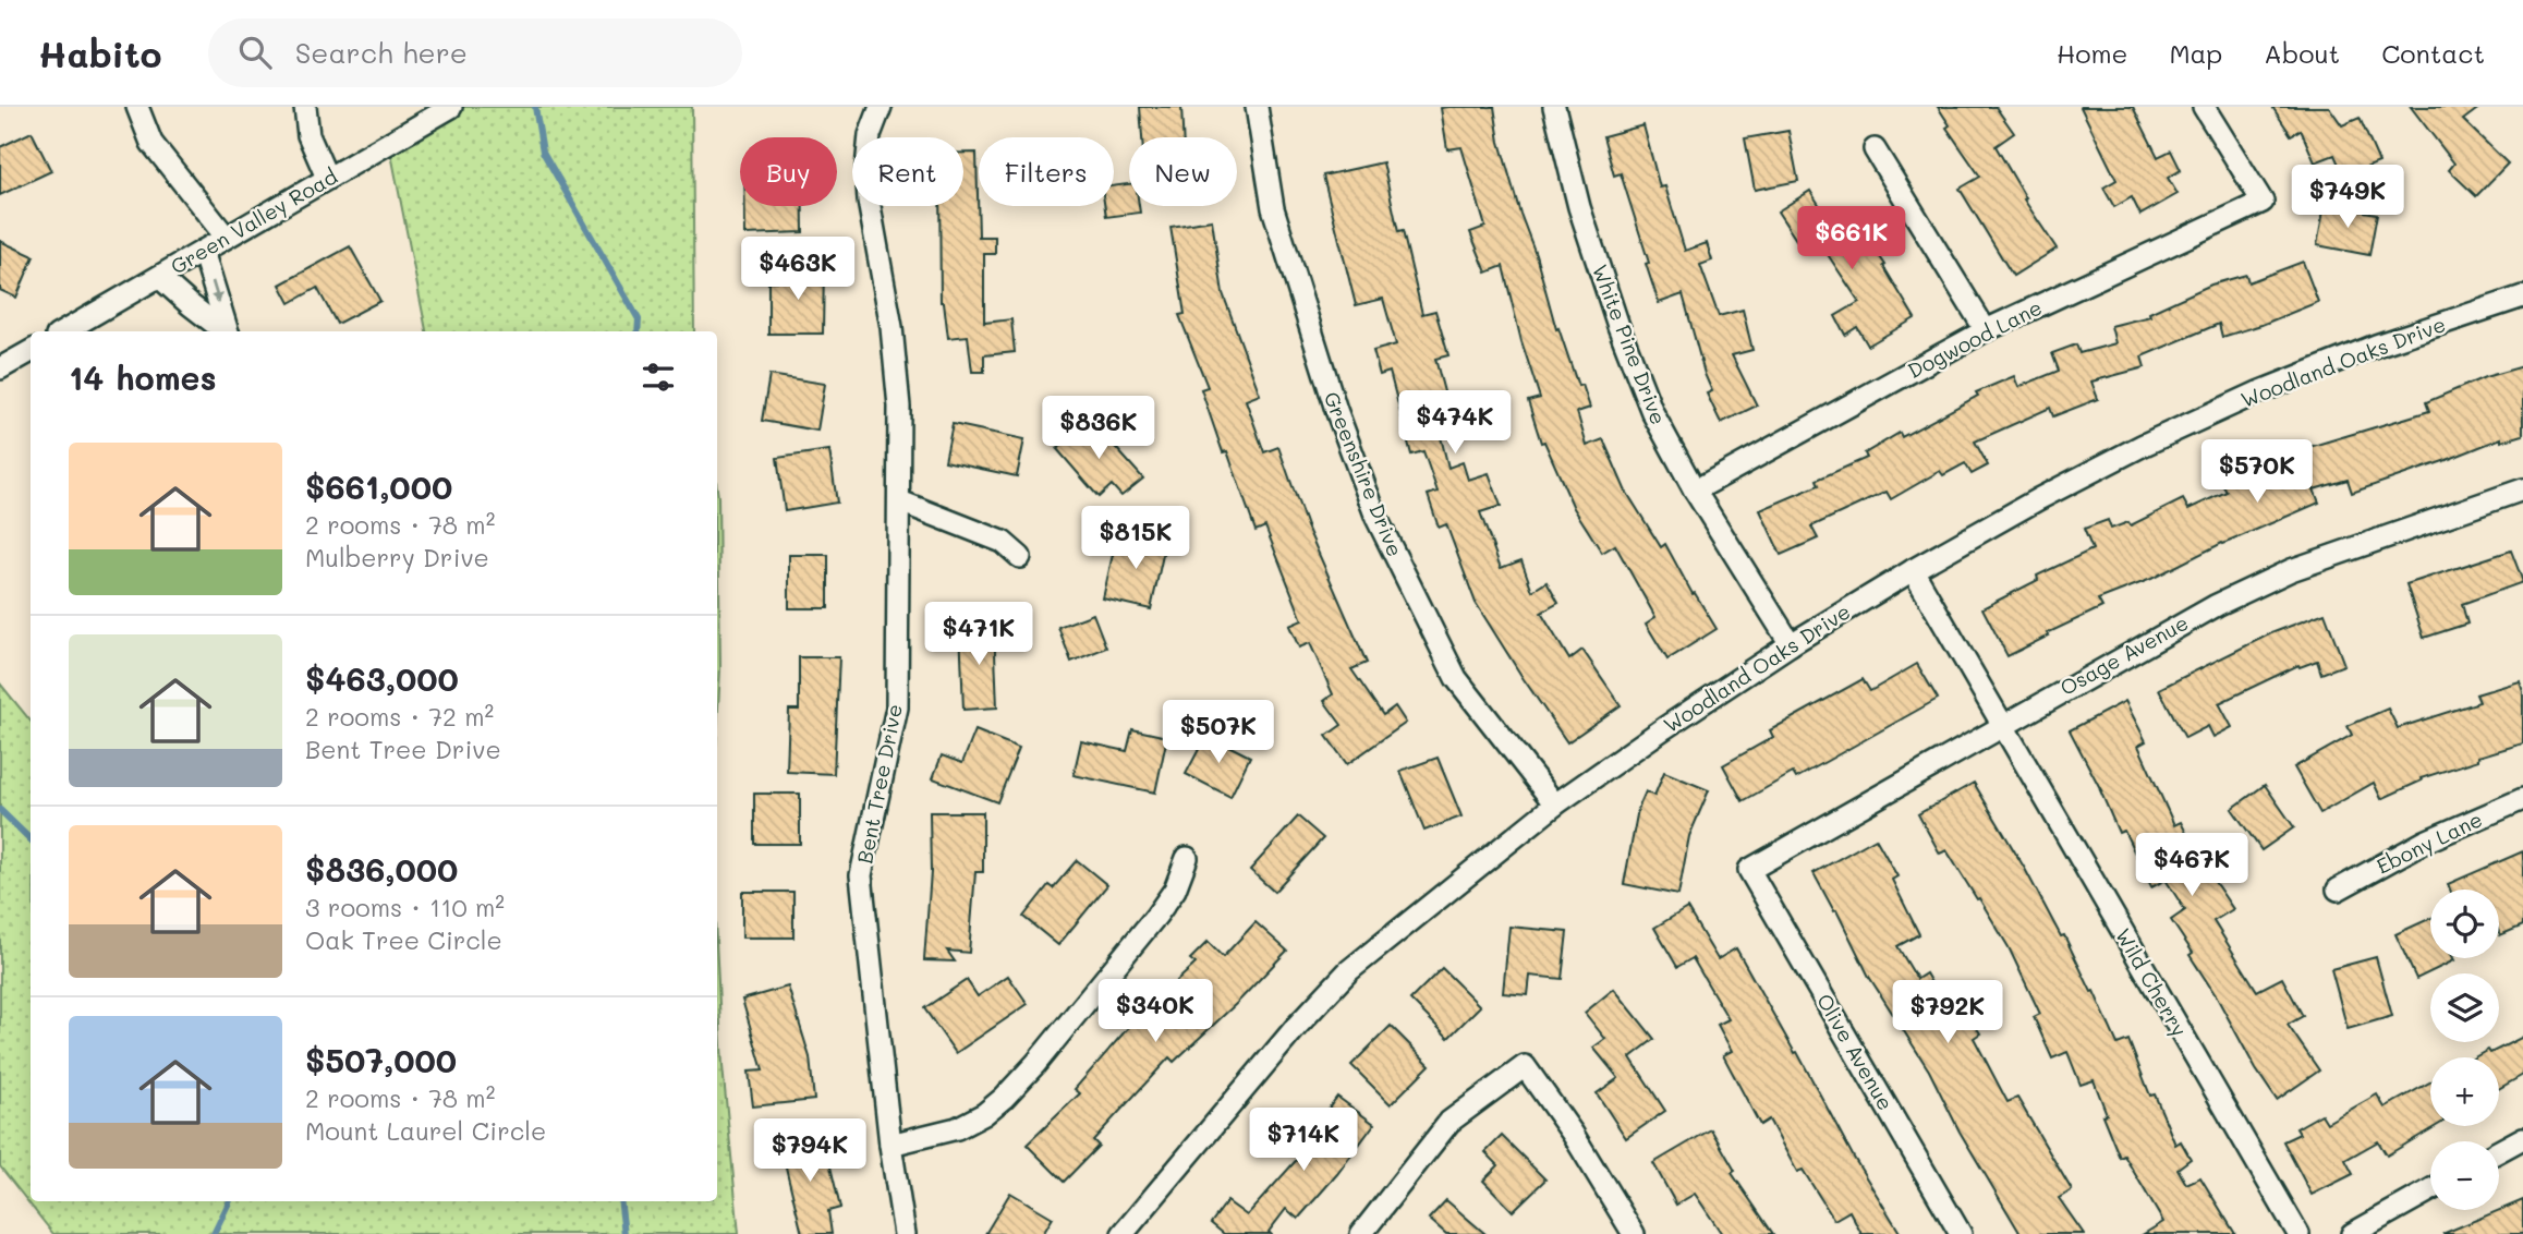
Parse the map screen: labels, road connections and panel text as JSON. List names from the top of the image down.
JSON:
{
  "streets": {
    "street": [
      "Green Valley Road",
      "Dogwood Lane",
      "White Pine Drive",
      "Woodland Oaks Drive",
      "Greenshire Drive",
      "Osage Avenue",
      "Bent Tree Drive",
      "Ebony Lane",
      "Wild Cherry",
      "Olive Avenue"
    ]
  },
  "crossings": [
    ["Dogwood Lane", "White Pine Drive"],
    ["White Pine Drive", "Woodland Oaks Drive"],
    ["Woodland Oaks Drive", "Greenshire Drive"],
    ["Woodland Oaks Drive", "Wild Cherry"],
    ["Osage Avenue", "Wild Cherry"],
    ["Osage Avenue", "Olive Avenue"]
  ],
  "page": {
    "header": "Habito",
    "search": "Search here",
    "nav": [
      "Home",
      "Map",
      "About",
      "Contact"
    ],
    "chip": [
      "Buy",
      "Rent",
      "Filters",
      "New"
    ],
    "price": [
      "$749K",
      "$661K",
      "$463K",
      "$474K",
      "$836K",
      "$570K",
      "$815K",
      "$471K",
      "$507K",
      "$467K",
      "$340K",
      "$792K",
      "$714K",
      "$794K"
    ],
    "heading": "14 homes",
    "list": [
      {
        "name": "$661,000",
        "note": "2 rooms · 78 m² · Mulberry Drive"
      },
      {
        "name": "$463,000",
        "note": "2 rooms · 72 m² · Bent Tree Drive"
      },
      {
        "name": "$836,000",
        "note": "3 rooms · 110 m² · Oak Tree Circle"
      },
      {
        "name": "$507,000",
        "note": "2 rooms · 78 m² · Mount Laurel Circle"
      }
    ],
    "map_buttons": ["+", "−"]
  }
}
